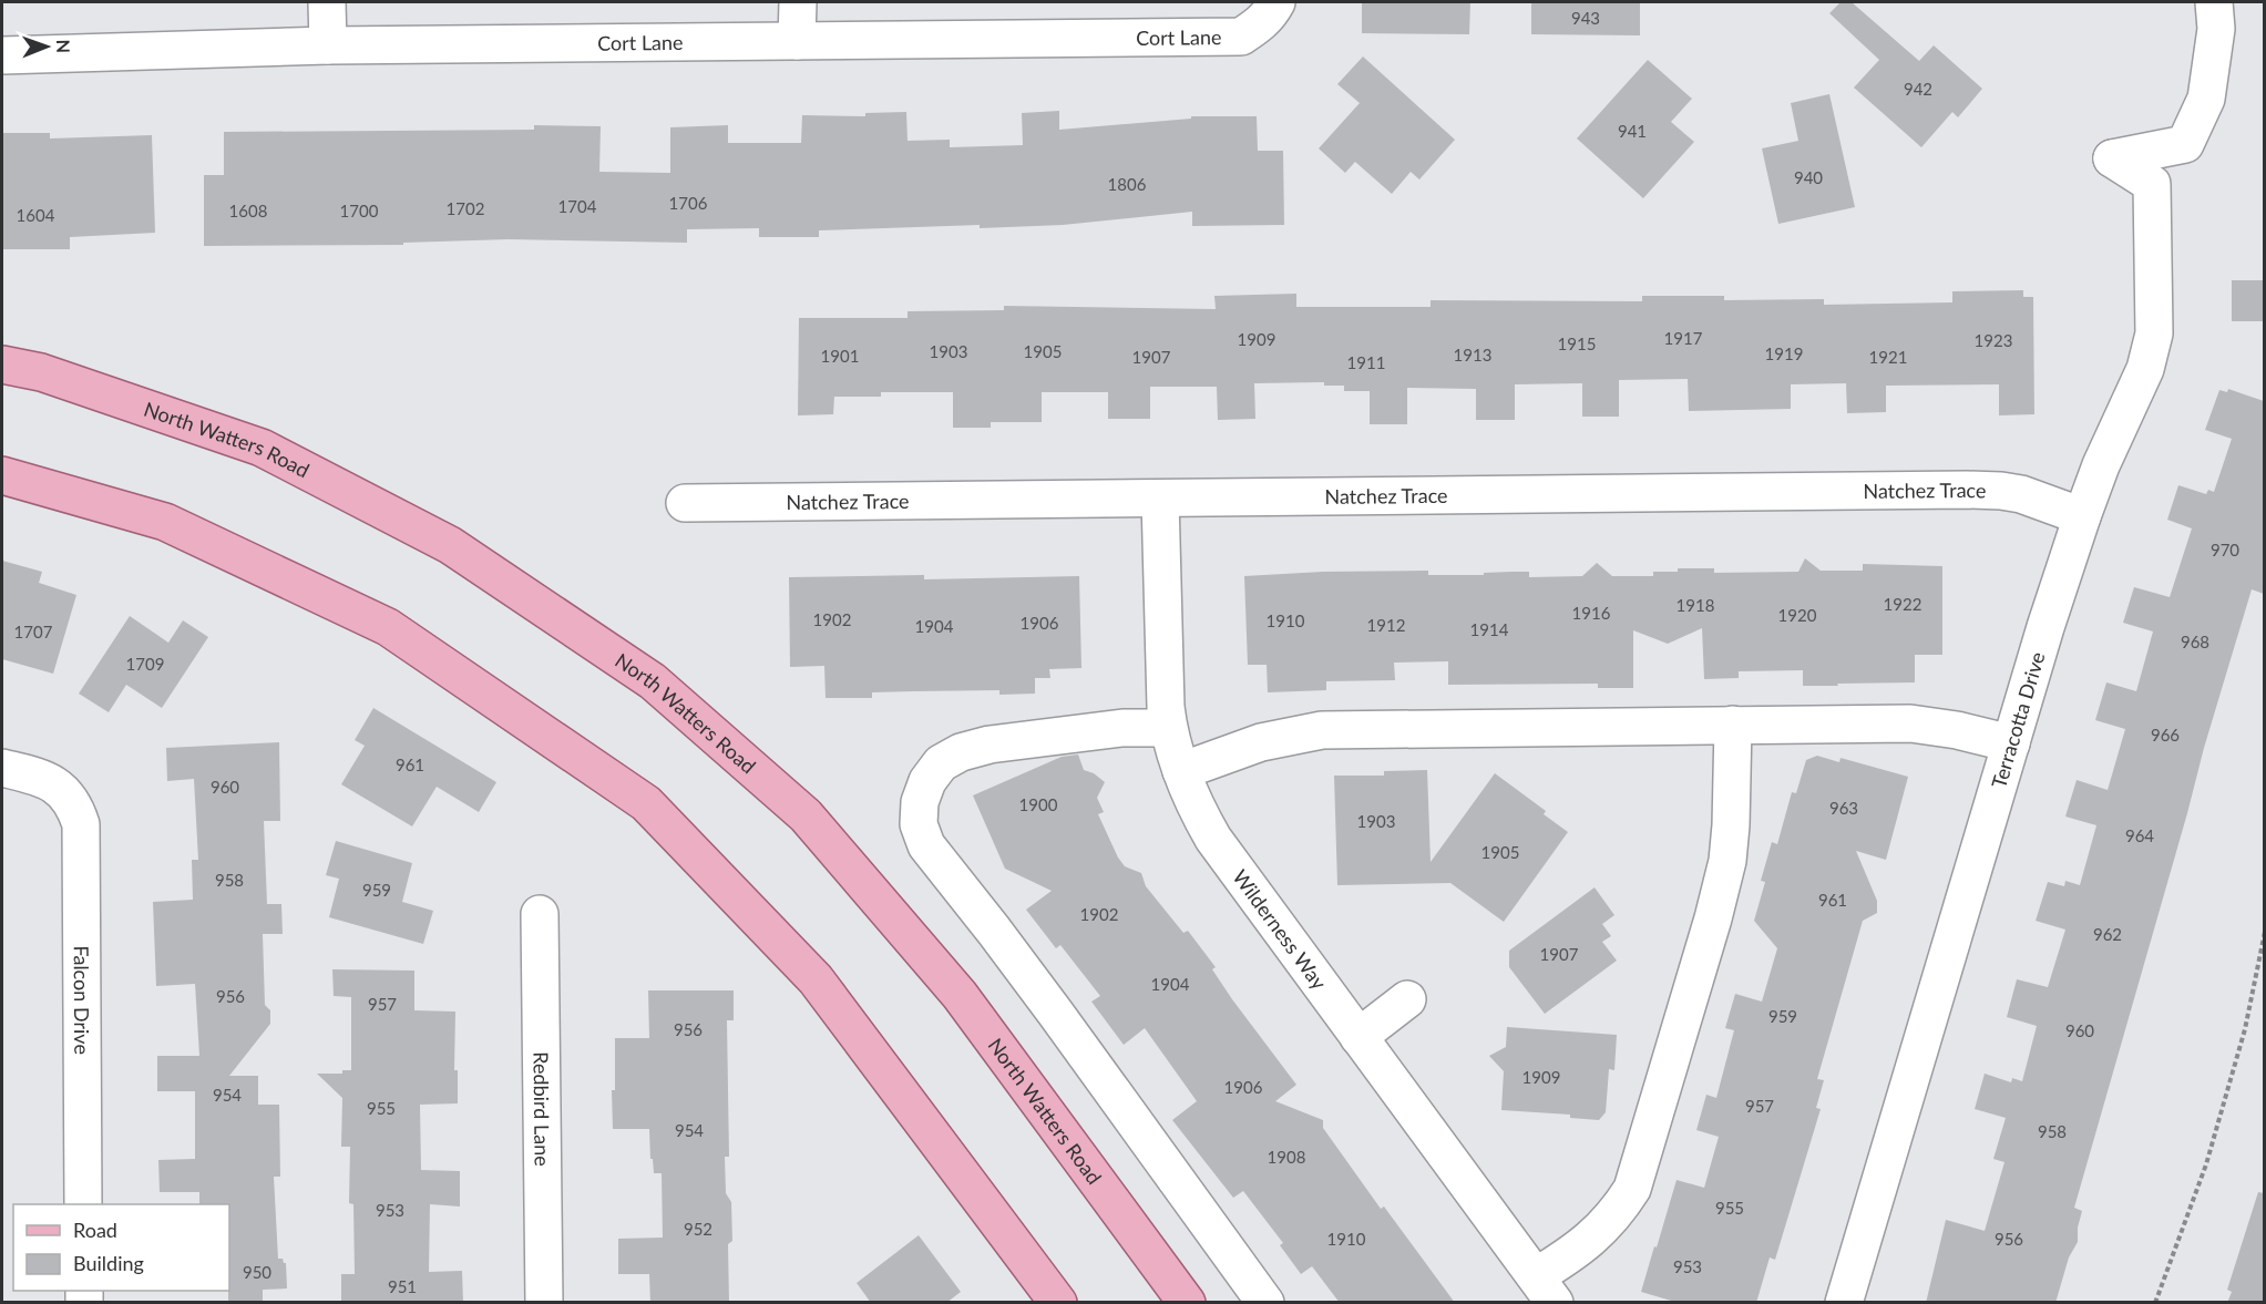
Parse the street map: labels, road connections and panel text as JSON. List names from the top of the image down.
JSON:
{
  "streets": {
    "main road": ["North Watters Road"],
    "street": [
      "Cort Lane",
      "Natchez Trace",
      "Terracotta Drive",
      "Wilderness Way",
      "Falcon Drive",
      "Redbird Lane"
    ]
  },
  "crossings": [
    ["Natchez Trace", "Terracotta Drive"],
    ["Natchez Trace", "Wilderness Way"]
  ],
  "house_numbers": [
    "943",
    "942",
    "941",
    "940",
    "1806",
    "1706",
    "1704",
    "1702",
    "1608",
    "1700",
    "1604",
    "1917",
    "1909",
    "1923",
    "1915",
    "1903",
    "1905",
    "1919",
    "1913",
    "1901",
    "1907",
    "1921",
    "1911",
    "970",
    "1922",
    "1918",
    "1916",
    "1920",
    "1902",
    "1910",
    "1906",
    "1912",
    "1904",
    "1914",
    "1707",
    "968",
    "1709",
    "966",
    "961",
    "960",
    "1900",
    "963",
    "1903",
    "964",
    "1905",
    "958",
    "959",
    "961",
    "1902",
    "962",
    "1907",
    "1904",
    "956",
    "957",
    "959",
    "956",
    "960",
    "1909",
    "1906",
    "954",
    "957",
    "955",
    "954",
    "958",
    "1908",
    "955",
    "953",
    "952",
    "1910",
    "956",
    "953",
    "950",
    "951"
  ],
  "legend": ["Road", "Building"],
  "north": "right"
}
